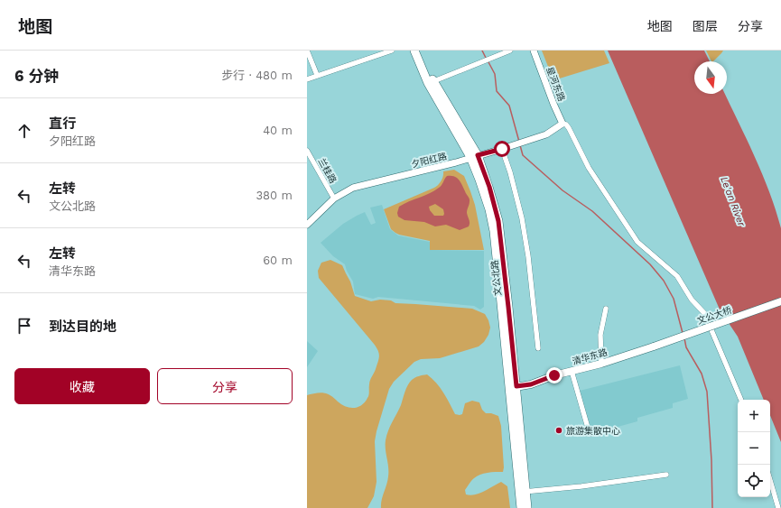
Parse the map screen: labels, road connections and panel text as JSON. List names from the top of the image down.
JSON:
{
  "streets": {
    "main road": ["文公北路", "文公大桥", "清华东路"],
    "street": ["星河东路", "夕阳红路", "兰桂路"]
  },
  "crossings": [
    ["星河东路", "夕阳红路"],
    ["夕阳红路", "兰桂路"],
    ["夕阳红路", "文公北路"],
    ["文公北路", "清华东路"],
    ["文公大桥", "清华东路"]
  ],
  "water": ["Le'an River"],
  "places": ["旅游集散中心"],
  "north": "bottom",
  "page": {
    "header": "地图",
    "nav": ["地图", "图层", "分享"],
    "heading": ["6 分钟", "步行 · 480 m"],
    "list": [
      ["直行", "夕阳红路", "40 m"],
      ["左转", "文公北路", "380 m"],
      ["左转", "清华东路", "60 m"],
      "到达目的地"
    ],
    "buttons": ["收藏", "分享"],
    "map_buttons": ["+", "−"]
  }
}
